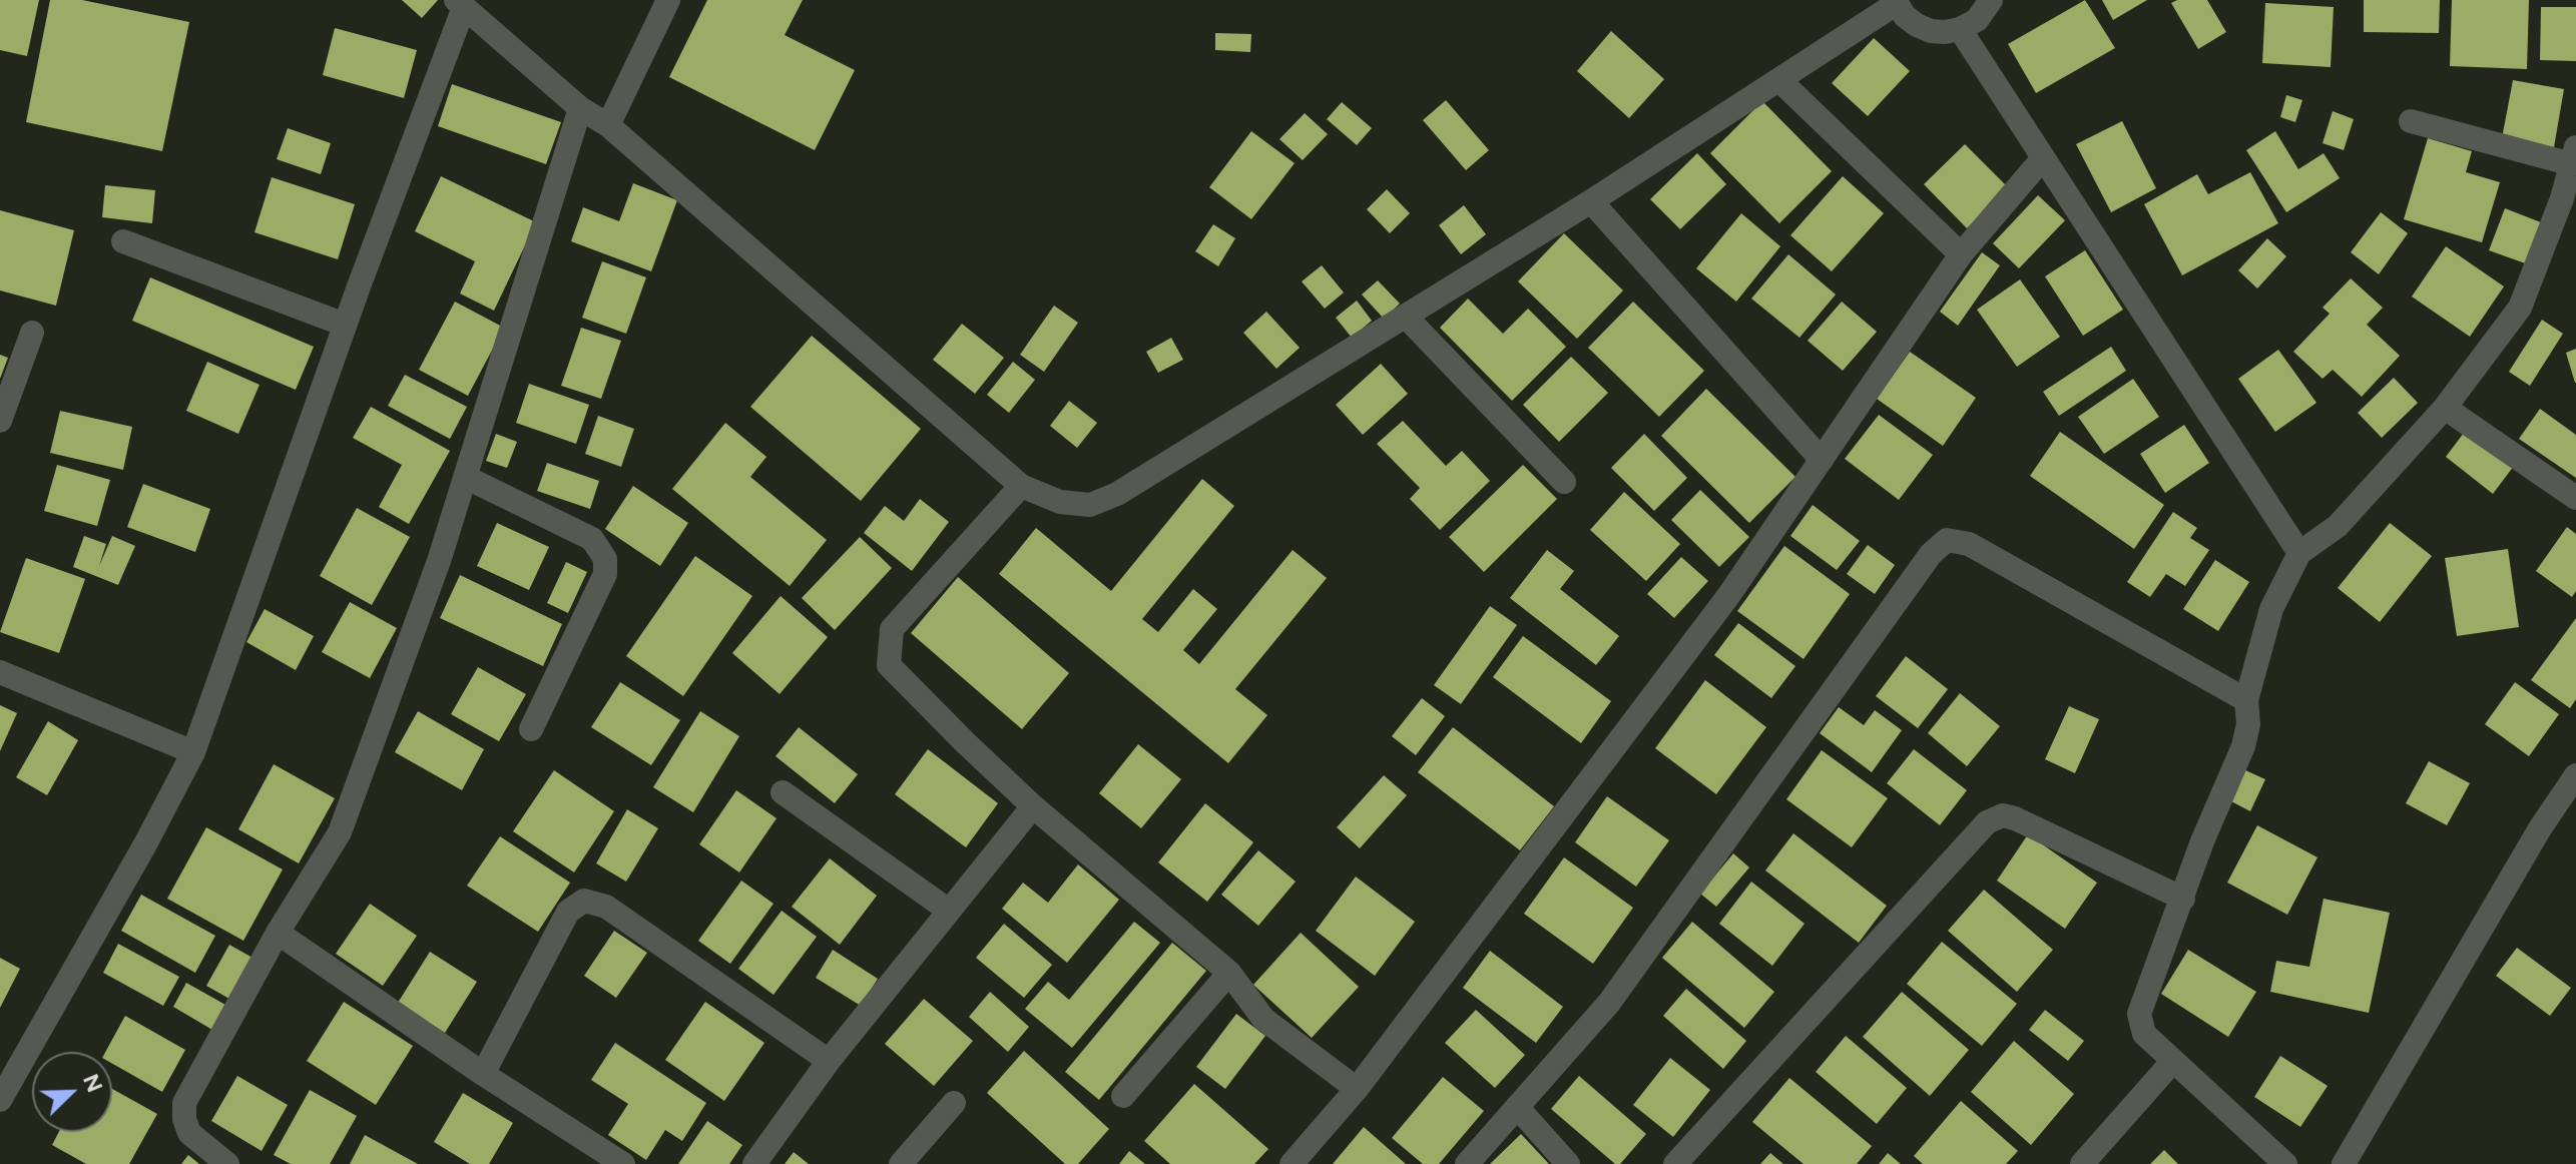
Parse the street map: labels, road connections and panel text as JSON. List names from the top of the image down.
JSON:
{
  "north": "top right"
}
